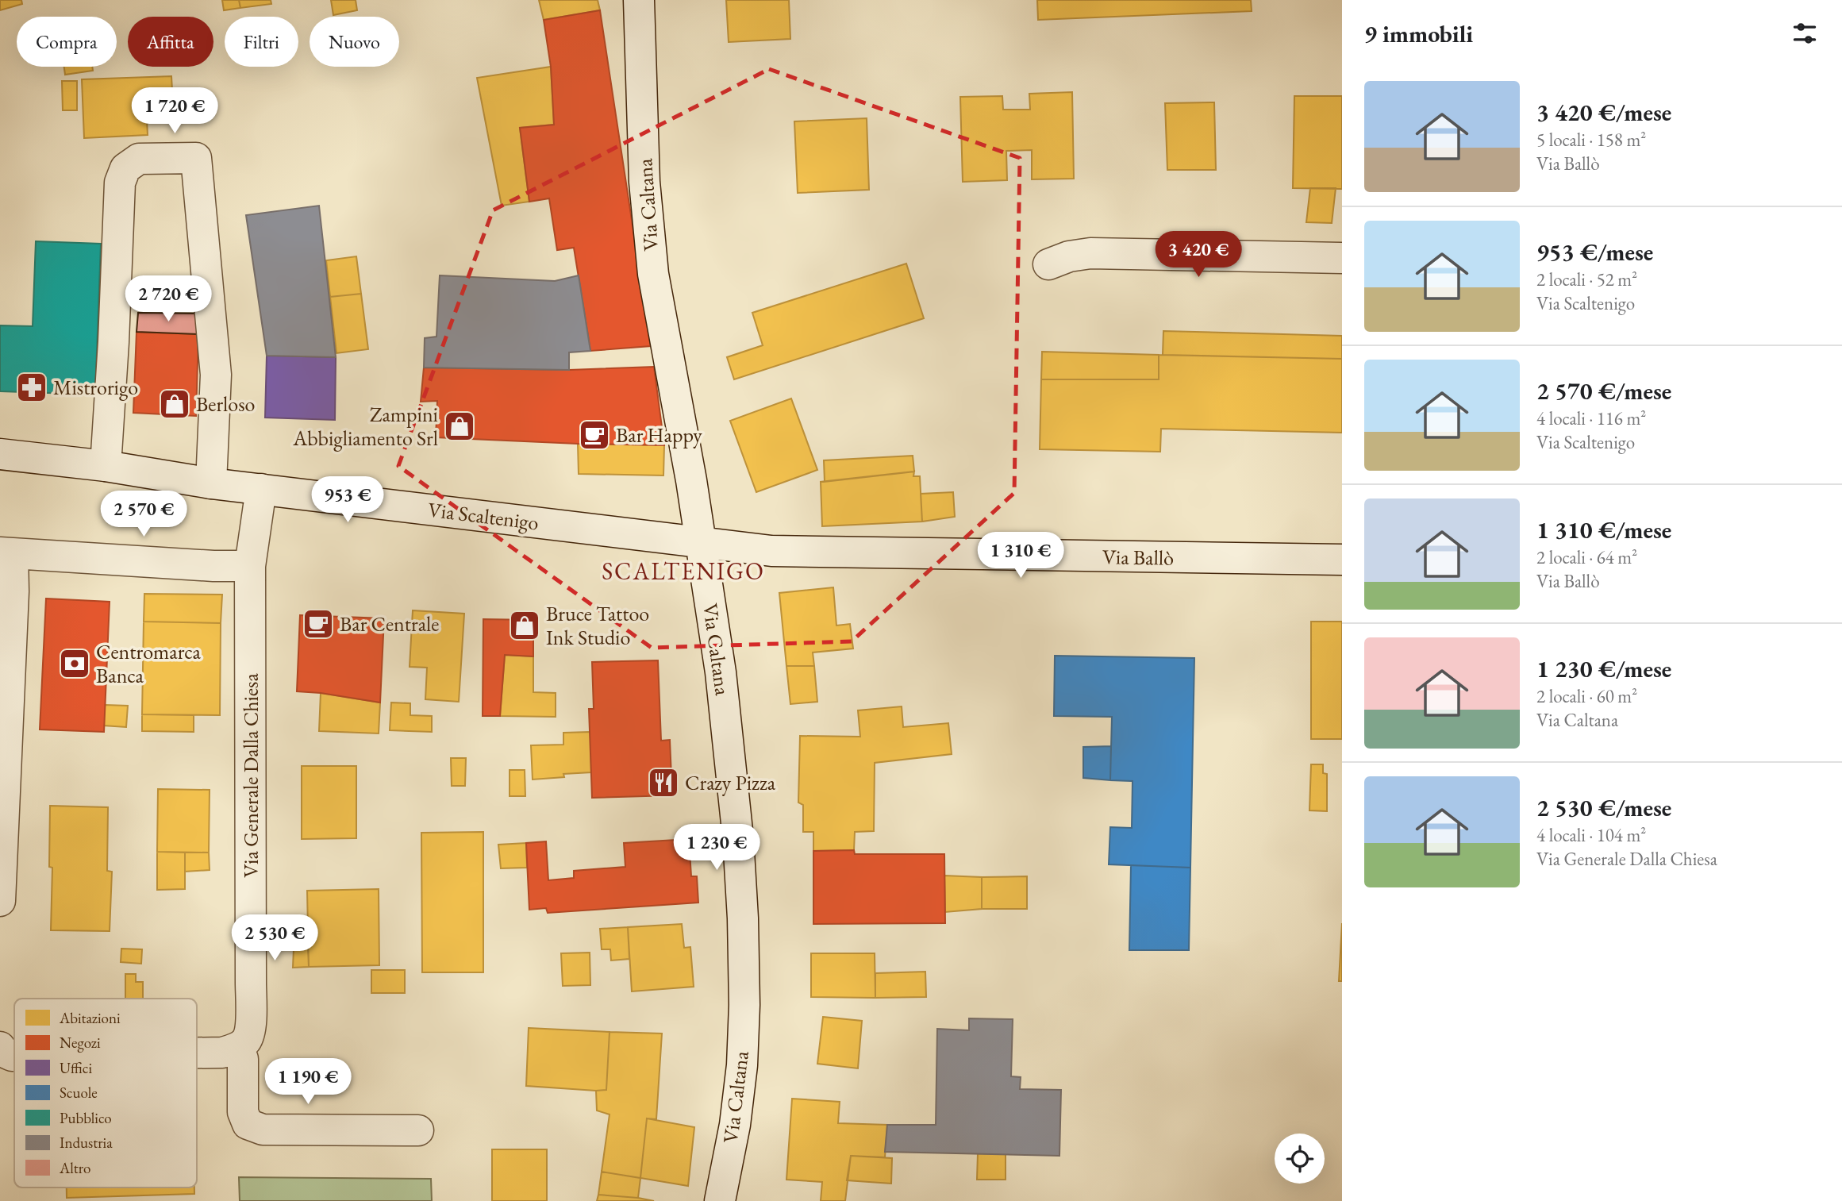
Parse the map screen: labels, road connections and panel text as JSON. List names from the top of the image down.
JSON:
{
  "streets": {
    "street": [
      "Via Caltana",
      "Via Scaltenigo",
      "Via Ballò",
      "Via Generale Dalla Chiesa"
    ]
  },
  "crossings": [
    ["Via Caltana", "Via Scaltenigo"],
    ["Via Caltana", "Via Ballò"],
    ["Via Scaltenigo", "Via Ballò"],
    ["Via Scaltenigo", "Via Generale Dalla Chiesa"]
  ],
  "districts": ["SCALTENIGO"],
  "places": {
    "pharmacy": ["Mistrorigo"],
    "shop": ["Berloso", "Zampini Abbigliamento Srl", "Bruce Tattoo Ink Studio"],
    "cafe": ["Bar Happy", "Bar Centrale"],
    "bank": ["Centromarca Banca"],
    "restaurant": ["Crazy Pizza"]
  },
  "legend": [
    "Abitazioni",
    "Negozi",
    "Uffici",
    "Scuole",
    "Pubblico",
    "Industria",
    "Altro"
  ],
  "page": {
    "heading": "9 immobili",
    "chip": [
      "Compra",
      "Affitta",
      "Filtri",
      "Nuovo"
    ],
    "list": [
      {
        "name": "3 420 €/mese",
        "note": "5 locali · 158 m² · Via Ballò"
      },
      {
        "name": "953 €/mese",
        "note": "2 locali · 52 m² · Via Scaltenigo"
      },
      {
        "name": "2 570 €/mese",
        "note": "4 locali · 116 m² · Via Scaltenigo"
      },
      {
        "name": "1 310 €/mese",
        "note": "2 locali · 64 m² · Via Ballò"
      },
      {
        "name": "1 230 €/mese",
        "note": "2 locali · 60 m² · Via Caltana"
      },
      {
        "name": "2 530 €/mese",
        "note": "4 locali · 104 m² · Via Generale Dalla Chiesa"
      }
    ],
    "price": [
      "1 720 €",
      "3 420 €",
      "2 720 €",
      "953 €",
      "2 570 €",
      "1 310 €",
      "1 230 €",
      "2 530 €",
      "1 190 €"
    ]
  }
}
